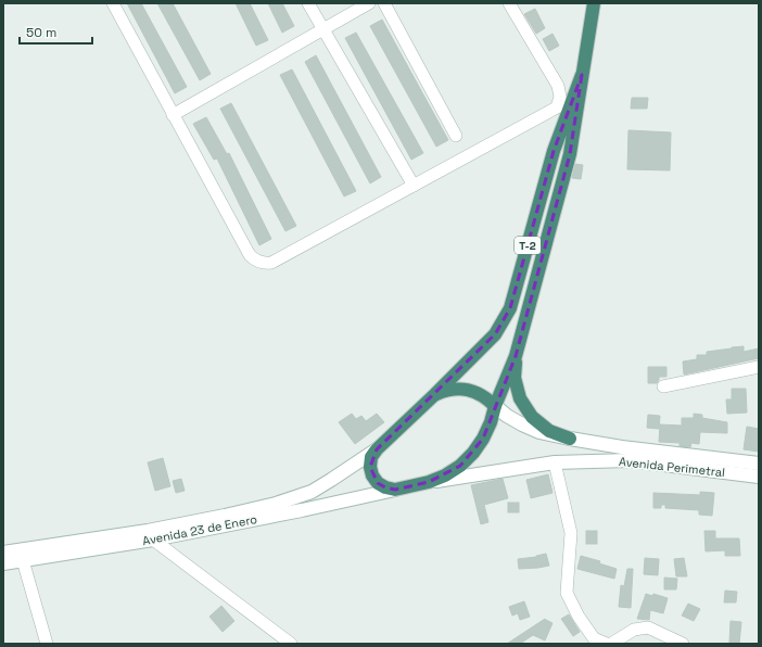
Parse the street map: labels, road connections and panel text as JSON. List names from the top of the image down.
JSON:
{
  "streets": {
    "highway": ["T-2"],
    "main road": ["Avenida Perimetral", "Avenida 23 de Enero"]
  },
  "crossings": [
    ["T-2", "Avenida Perimetral"],
    ["T-2", "Avenida 23 de Enero"]
  ],
  "scale_bar": "50 m"
}
